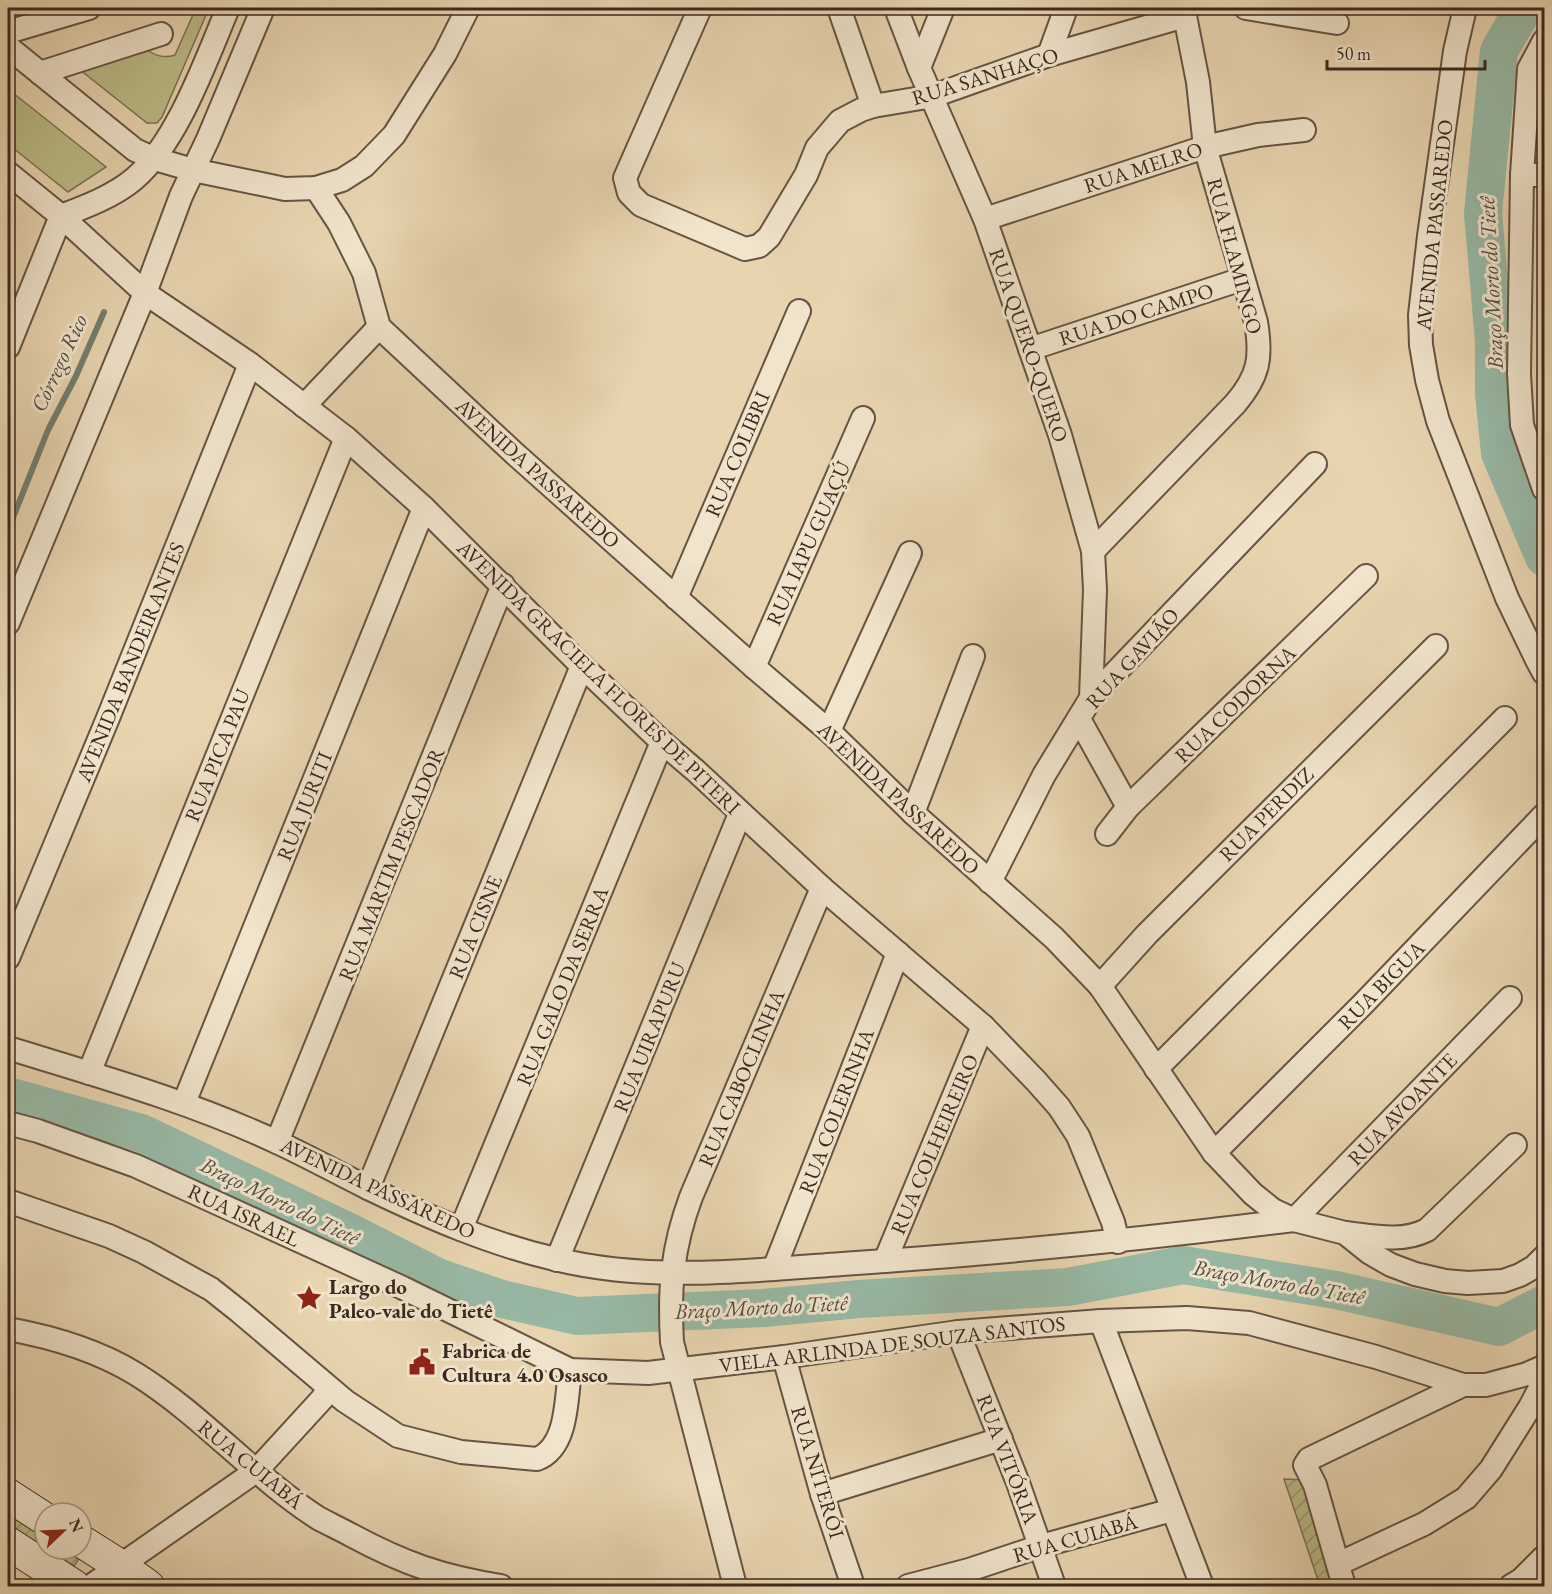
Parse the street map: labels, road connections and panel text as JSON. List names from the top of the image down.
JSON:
{
  "streets": {
    "street": [
      "RUA SANHAÇO",
      "RUA MELRO",
      "AVENIDA PASSAREDO",
      "RUA FLAMINGO",
      "RUA DO CAMPO",
      "RUA QUERO-QUERO",
      "RUA COLIBRI",
      "RUA IAPU GUAÇÚ",
      "RUA GAVIÃO",
      "AVENIDA BANDEIRANTES",
      "AVENIDA GRACIELA FLORES DE PITERI",
      "RUA CODORNA",
      "RUA PICA PAU",
      "RUA JURITI",
      "RUA PERDIZ",
      "RUA MARTIM PESCADOR",
      "RUA CISNE",
      "RUA BIGUA",
      "RUA GALO DA SERRA",
      "RUA UIRAPURU",
      "RUA CABOCLINHA",
      "RUA AVOANTE",
      "RUA COLERINHA",
      "RUA COLHEIREIRO",
      "RUA ISRAEL",
      "VIELA ARLINDA DE SOUZA SANTOS",
      "RUA VITÓRIA",
      "RUA CUIABÁ",
      "RUA NITERÓI"
    ]
  },
  "crossings": [
    ["RUA SANHAÇO", "RUA FLAMINGO"],
    ["RUA SANHAÇO", "RUA QUERO-QUERO"],
    ["RUA MELRO", "RUA FLAMINGO"],
    ["RUA MELRO", "RUA QUERO-QUERO"],
    ["AVENIDA PASSAREDO", "RUA COLIBRI"],
    ["AVENIDA PASSAREDO", "RUA IAPU GUAÇÚ"],
    ["AVENIDA PASSAREDO", "RUA GAVIÃO"],
    ["AVENIDA PASSAREDO", "AVENIDA GRACIELA FLORES DE PITERI"],
    ["AVENIDA PASSAREDO", "RUA PICA PAU"],
    ["AVENIDA PASSAREDO", "RUA JURITI"],
    ["AVENIDA PASSAREDO", "RUA PERDIZ"],
    ["AVENIDA PASSAREDO", "RUA MARTIM PESCADOR"],
    ["AVENIDA PASSAREDO", "RUA CISNE"],
    ["AVENIDA PASSAREDO", "RUA BIGUA"],
    ["AVENIDA PASSAREDO", "RUA GALO DA SERRA"],
    ["AVENIDA PASSAREDO", "RUA UIRAPURU"],
    ["AVENIDA PASSAREDO", "RUA CABOCLINHA"],
    ["AVENIDA PASSAREDO", "RUA AVOANTE"],
    ["AVENIDA PASSAREDO", "RUA COLERINHA"],
    ["AVENIDA PASSAREDO", "RUA COLHEIREIRO"],
    ["RUA FLAMINGO", "RUA DO CAMPO"],
    ["RUA FLAMINGO", "RUA QUERO-QUERO"],
    ["RUA DO CAMPO", "RUA QUERO-QUERO"],
    ["RUA QUERO-QUERO", "RUA GAVIÃO"],
    ["AVENIDA BANDEIRANTES", "AVENIDA GRACIELA FLORES DE PITERI"],
    ["AVENIDA GRACIELA FLORES DE PITERI", "RUA PICA PAU"],
    ["AVENIDA GRACIELA FLORES DE PITERI", "RUA JURITI"],
    ["AVENIDA GRACIELA FLORES DE PITERI", "RUA MARTIM PESCADOR"],
    ["AVENIDA GRACIELA FLORES DE PITERI", "RUA CISNE"],
    ["AVENIDA GRACIELA FLORES DE PITERI", "RUA GALO DA SERRA"],
    ["AVENIDA GRACIELA FLORES DE PITERI", "RUA UIRAPURU"],
    ["AVENIDA GRACIELA FLORES DE PITERI", "RUA CABOCLINHA"],
    ["AVENIDA GRACIELA FLORES DE PITERI", "RUA COLERINHA"],
    ["AVENIDA GRACIELA FLORES DE PITERI", "RUA COLHEIREIRO"],
    ["RUA CABOCLINHA", "VIELA ARLINDA DE SOUZA SANTOS"],
    ["RUA ISRAEL", "VIELA ARLINDA DE SOUZA SANTOS"],
    ["VIELA ARLINDA DE SOUZA SANTOS", "RUA VITÓRIA"],
    ["VIELA ARLINDA DE SOUZA SANTOS", "RUA NITERÓI"],
    ["RUA VITÓRIA", "RUA CUIABÁ"]
  ],
  "water": ["Braço Morto do Tietê", "Córrego Rico"],
  "places": {
    "place": ["Largo do Paleo-vale do Tietê"],
    "public building": ["Fabrica de Cultura 4.0 Osasco"]
  },
  "scale_bar": "50 m",
  "north": "top right"
}
